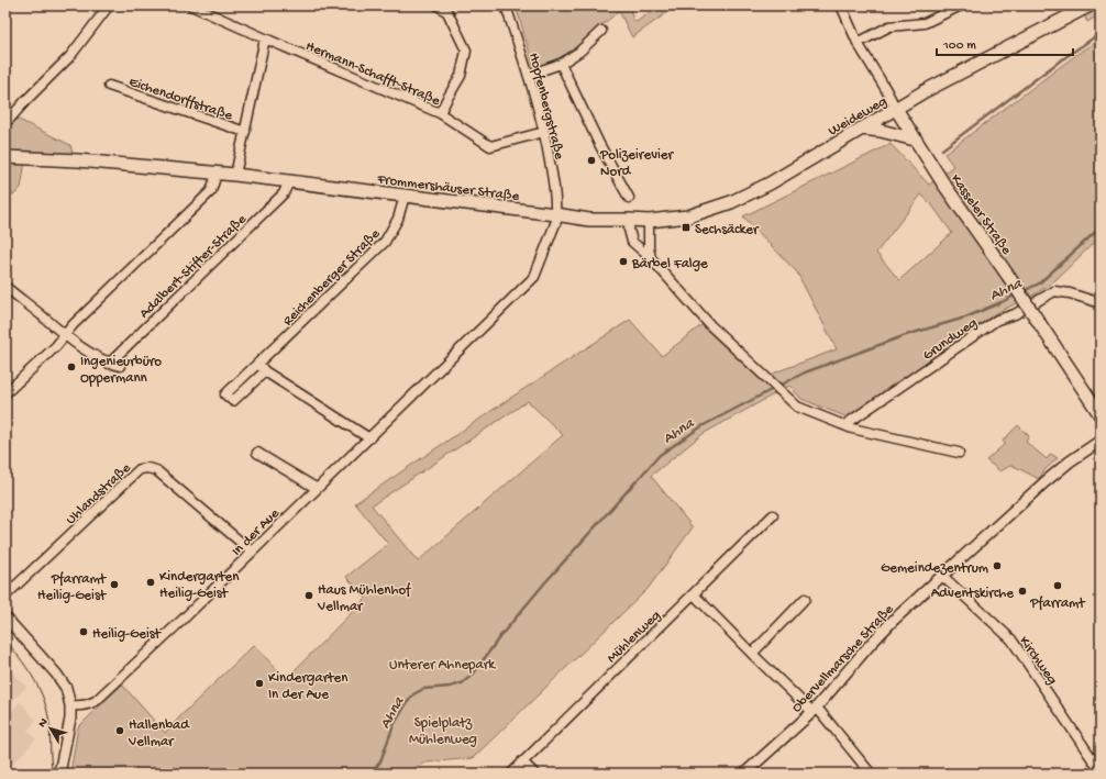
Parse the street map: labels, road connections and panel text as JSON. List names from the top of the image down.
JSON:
{
  "streets": {
    "main road": ["Weideweg", "Frommershäuser Straße", "Kasseler Straße"],
    "street": [
      "Hermann-Schafft-Straße",
      "Eichendorffstraße",
      "Hopfenbergstraße",
      "Adalbert-Stifter-Straße",
      "Reichenberger Straße",
      "Grundweg",
      "Uhlandstraße",
      "In der Aue",
      "Mühlenweg",
      "Obervellmarsche Straße",
      "Kirchweg"
    ]
  },
  "crossings": [
    ["Hermann-Schafft-Straße", "Hopfenbergstraße"],
    ["Hopfenbergstraße", "Frommershäuser Straße"],
    ["Hopfenbergstraße", "In der Aue"],
    ["Weideweg", "Frommershäuser Straße"],
    ["Weideweg", "Kasseler Straße"],
    ["Frommershäuser Straße", "Adalbert-Stifter-Straße"],
    ["Frommershäuser Straße", "Reichenberger Straße"],
    ["Frommershäuser Straße", "In der Aue"],
    ["Reichenberger Straße", "In der Aue"],
    ["Uhlandstraße", "In der Aue"],
    ["Obervellmarsche Straße", "Kirchweg"]
  ],
  "water": ["Ahna"],
  "parks": ["Unterer Ahnepark", "Spielplatz Mühlenweg"],
  "places": {
    "other": [
      "Polizeirevier Nord",
      "Bärbel Falge",
      "Ingenieurbüro Oppermann",
      "Gemeindezentrum",
      "Kindergarten Heilig-Geist",
      "Pfarramt Heilig-Geist",
      "Pfarramt",
      "Adventskirche",
      "Haus Mühlenhof Vellmar",
      "Heilig-Geist",
      "Kindergarten In der Aue",
      "Hallenbad Vellmar"
    ],
    "transit": ["Sechsäcker"]
  },
  "scale_bar": "100 m",
  "north": "top left"
}
